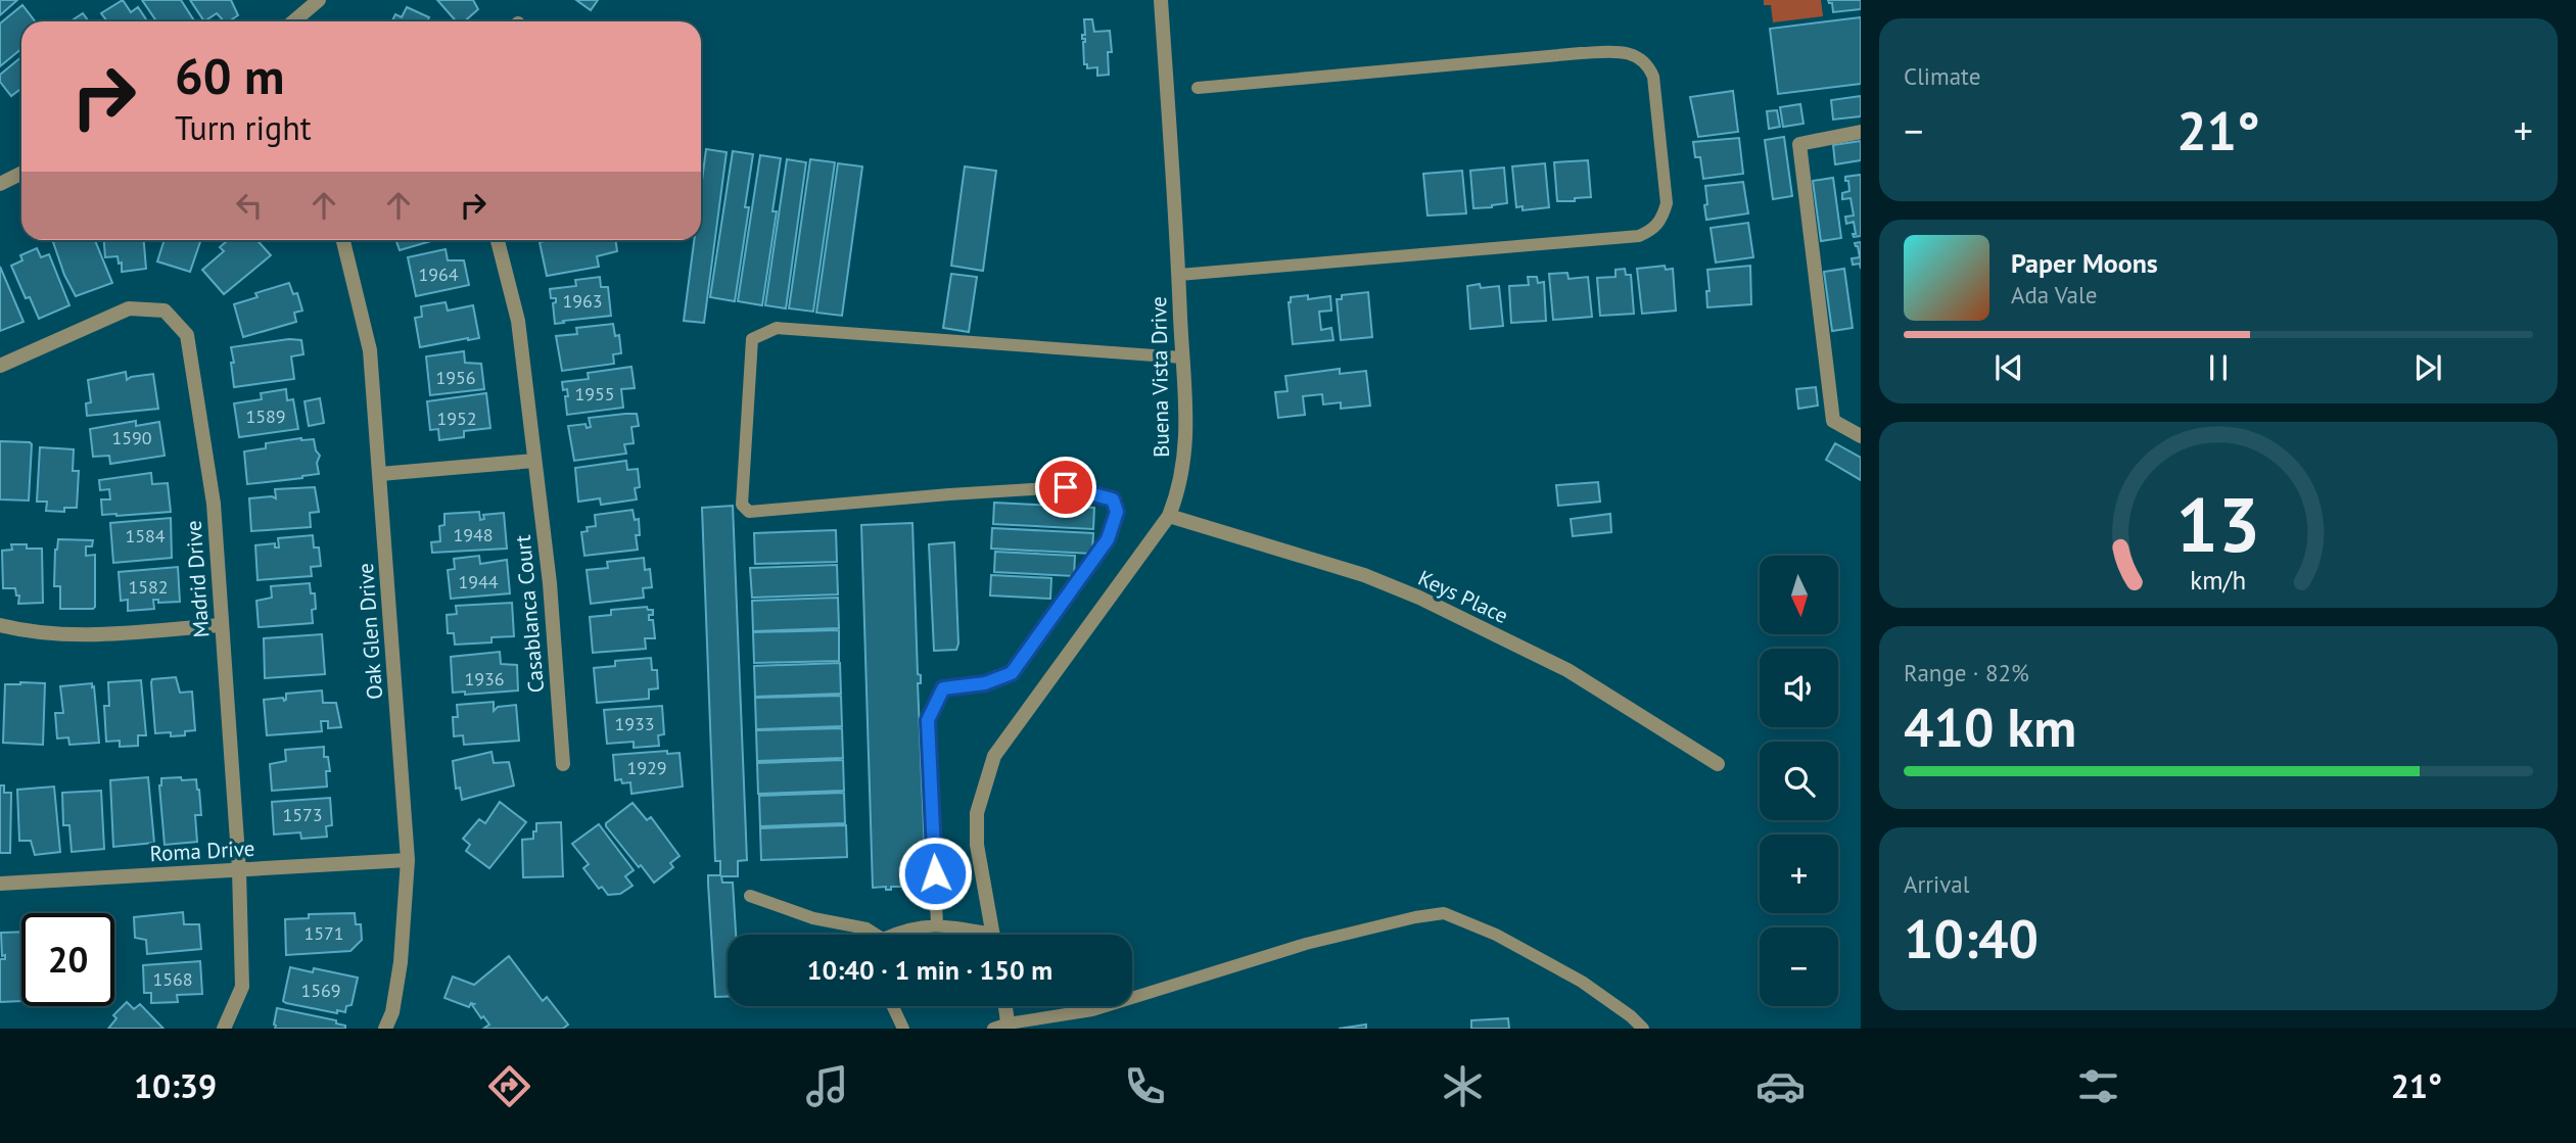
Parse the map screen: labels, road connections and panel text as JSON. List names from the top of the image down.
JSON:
{
  "streets": {
    "street": [
      "Buena Vista Drive",
      "Madrid Drive",
      "Keys Place",
      "Casablanca Court",
      "Oak Glen Drive",
      "Roma Drive"
    ]
  },
  "crossings": [
    ["Buena Vista Drive", "Keys Place"],
    ["Madrid Drive", "Roma Drive"],
    ["Oak Glen Drive", "Roma Drive"]
  ],
  "house_numbers": [
    "1964",
    "1963",
    "1956",
    "1955",
    "1589",
    "1952",
    "1590",
    "1948",
    "1584",
    "1944",
    "1582",
    "1936",
    "1933",
    "1929",
    "1573",
    "1571",
    "1568",
    "1569"
  ],
  "north": "bottom",
  "page": {
    "tile": [
      "Climate",
      ["Range · 82%", "410 km"],
      ["Arrival", "10:40"]
    ],
    "turn": ["60 m", "Turn right"],
    "heat": ["−", "21°", "+"],
    "song": ["Paper Moons", "Ada Vale"],
    "map_buttons": ["+", "−"],
    "limit": "20",
    "trip": "10:40 · 1 min · 150 m",
    "tabs": ["10:39", "21°"],
    "gauge": ["13", "km/h"]
  }
}
